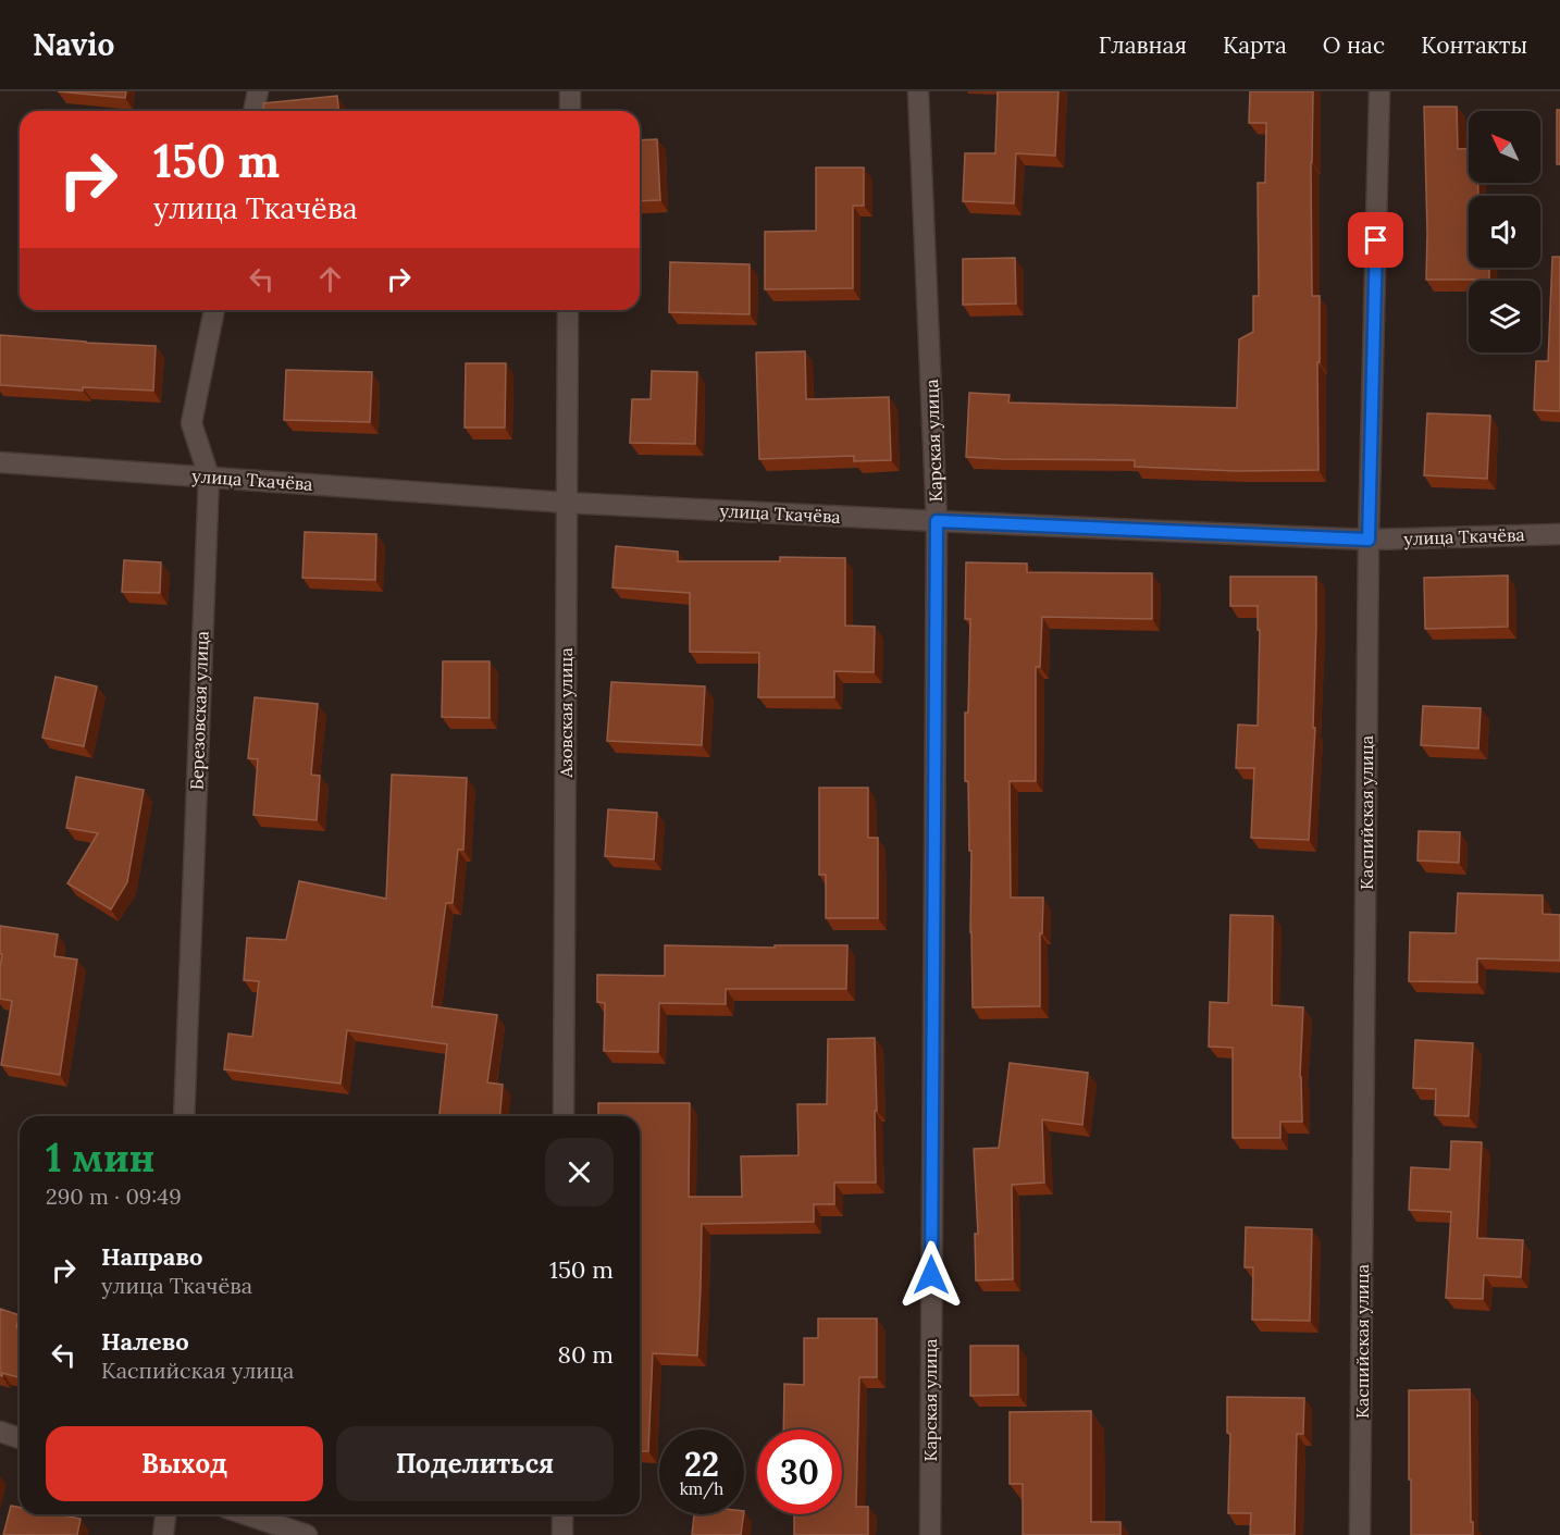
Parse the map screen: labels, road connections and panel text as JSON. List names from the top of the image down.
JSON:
{
  "streets": {
    "street": [
      "Карская улица",
      "улица Ткачёва",
      "Березовская улица",
      "Азовская улица",
      "Каспийская улица"
    ]
  },
  "crossings": [
    ["Карская улица", "улица Ткачёва"],
    ["улица Ткачёва", "Березовская улица"],
    ["улица Ткачёва", "Азовская улица"],
    ["улица Ткачёва", "Каспийская улица"]
  ],
  "north": "top left",
  "page": {
    "header": "Navio",
    "nav": [
      "Главная",
      "Карта",
      "О нас",
      "Контакты"
    ],
    "turn": ["150 m", "улица Ткачёва"],
    "heading": ["1 мин", "290 m · 09:49"],
    "list": [
      {
        "name": "Направо",
        "note": "улица Ткачёва",
        "value": "150 m"
      },
      {
        "name": "Налево",
        "note": "Каспийская улица",
        "value": "80 m"
      }
    ],
    "buttons": ["Выход", "Поделиться"],
    "speed": "22 km/h",
    "limit": "30"
  }
}
